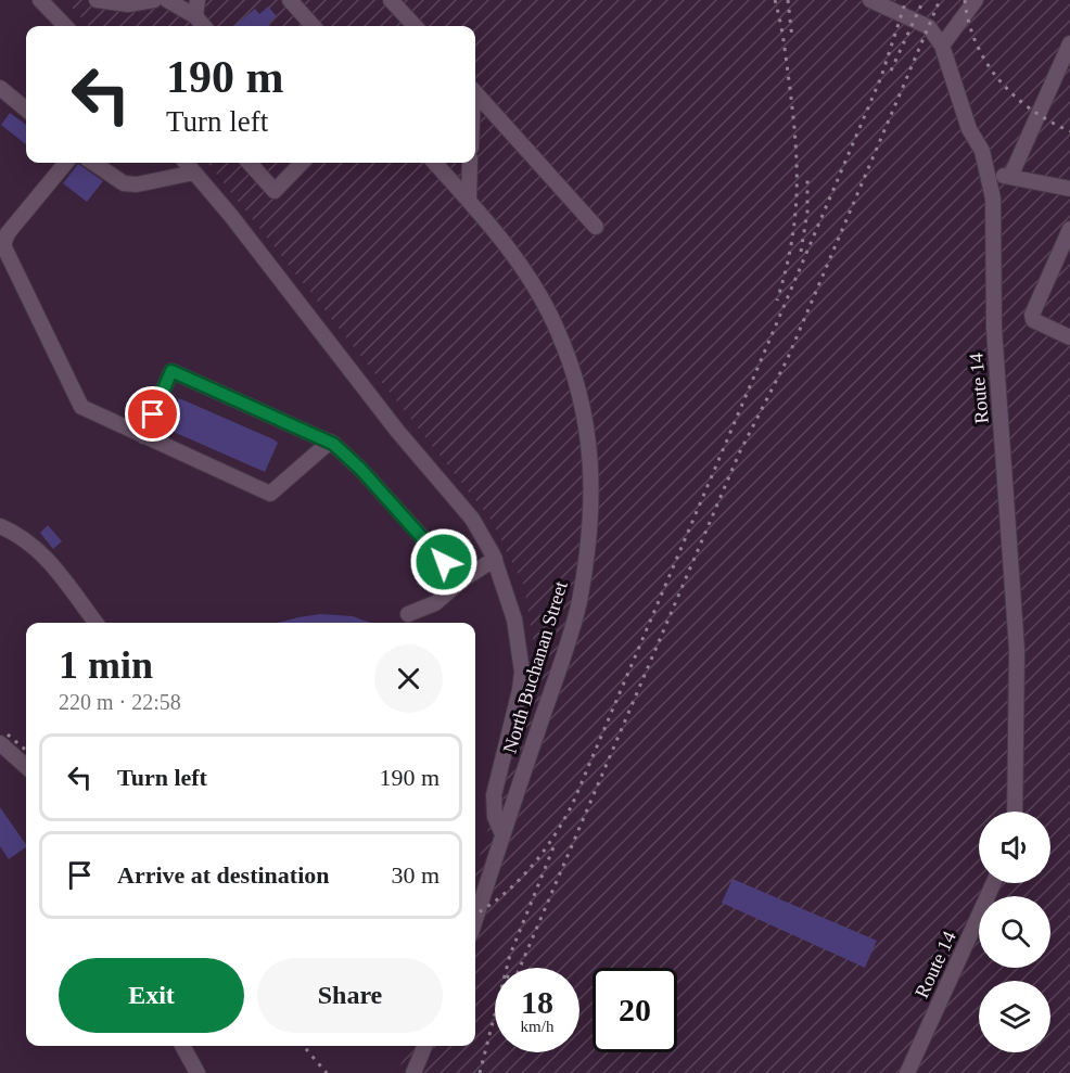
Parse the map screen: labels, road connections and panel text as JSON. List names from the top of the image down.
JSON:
{
  "streets": {
    "street": ["Route 14", "North Buchanan Street"]
  },
  "page": {
    "turn": ["190 m", "Turn left"],
    "heading": ["1 min", "220 m · 22:58"],
    "list": [
      {
        "name": "Turn left",
        "value": "190 m"
      },
      {
        "name": "Arrive at destination",
        "value": "30 m"
      }
    ],
    "buttons": ["Exit", "Share"],
    "speed": "18 km/h",
    "limit": "20"
  }
}
